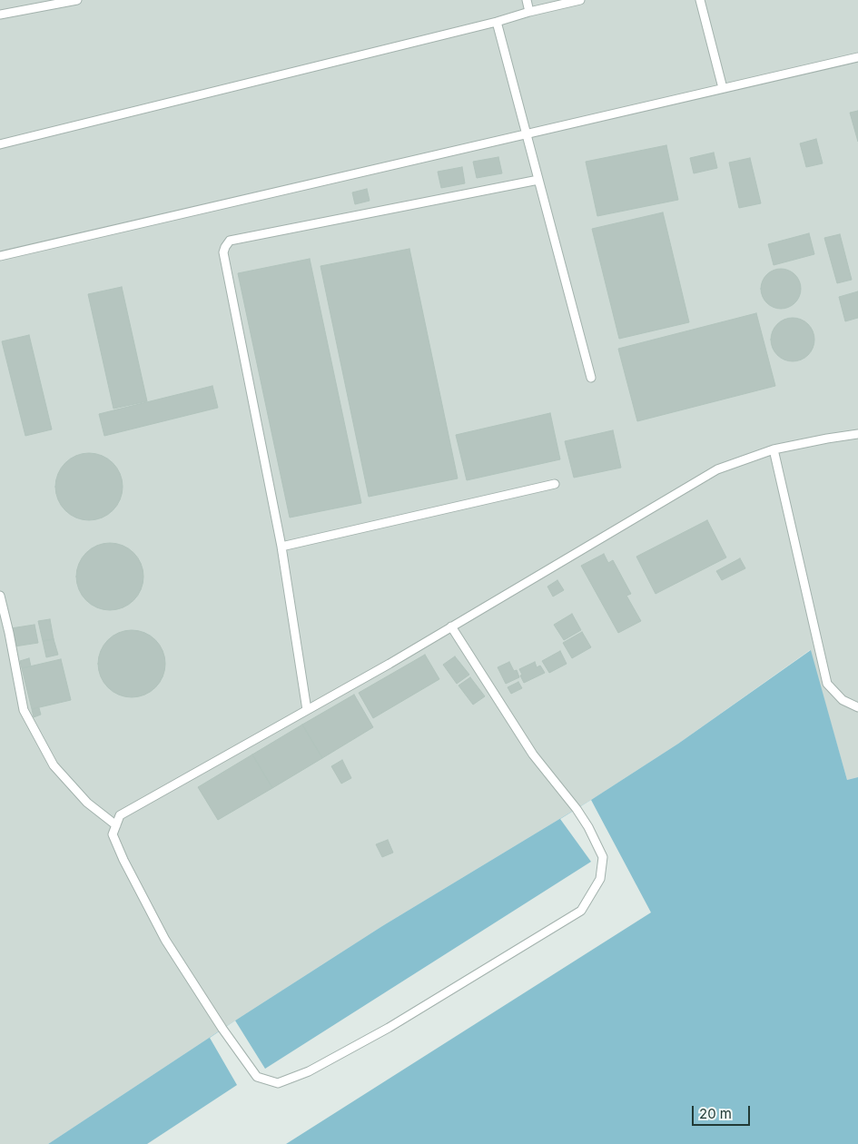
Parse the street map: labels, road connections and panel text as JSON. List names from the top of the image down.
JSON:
{
  "scale_bar": "20 m"
}
